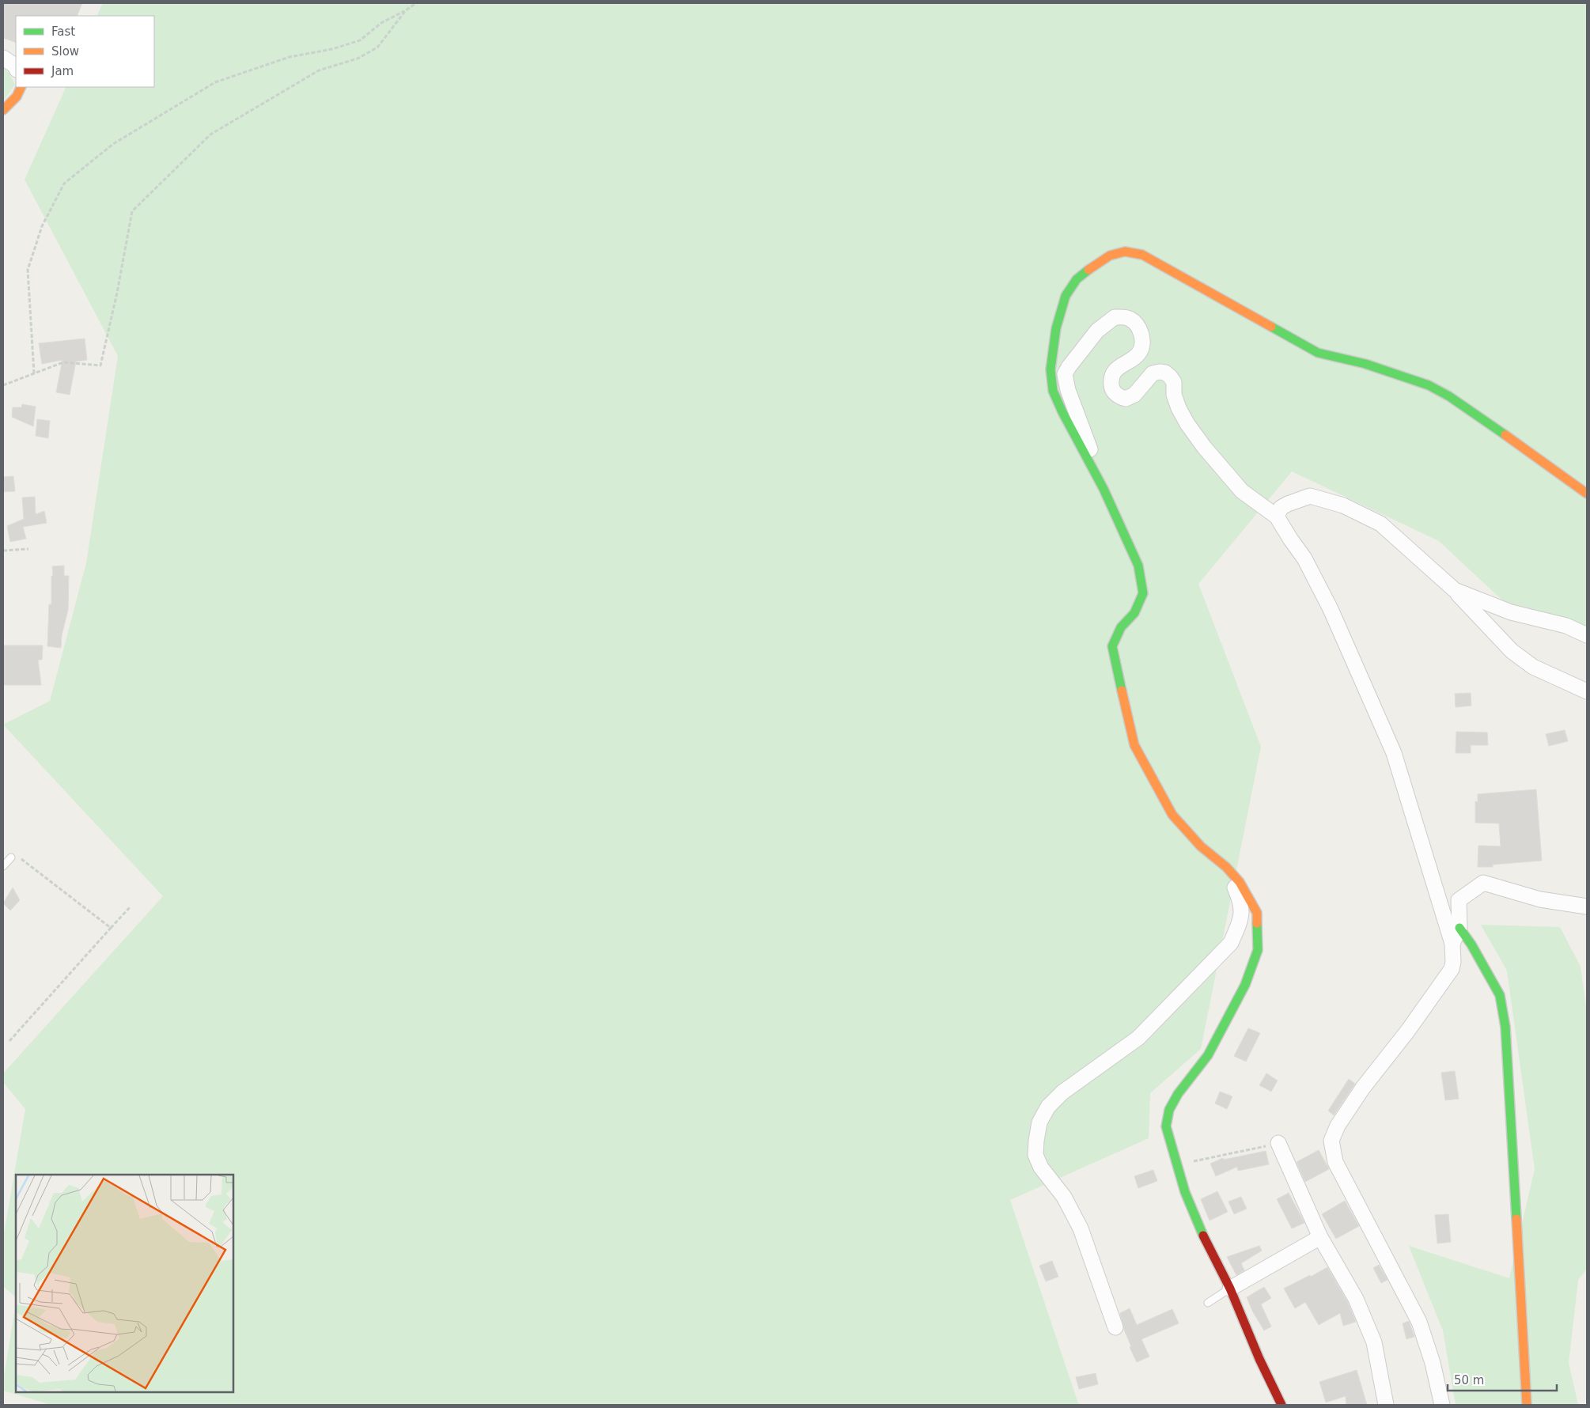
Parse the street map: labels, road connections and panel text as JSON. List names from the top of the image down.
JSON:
{
  "legend": ["Fast", "Slow", "Jam"],
  "scale_bar": "50 m"
}
